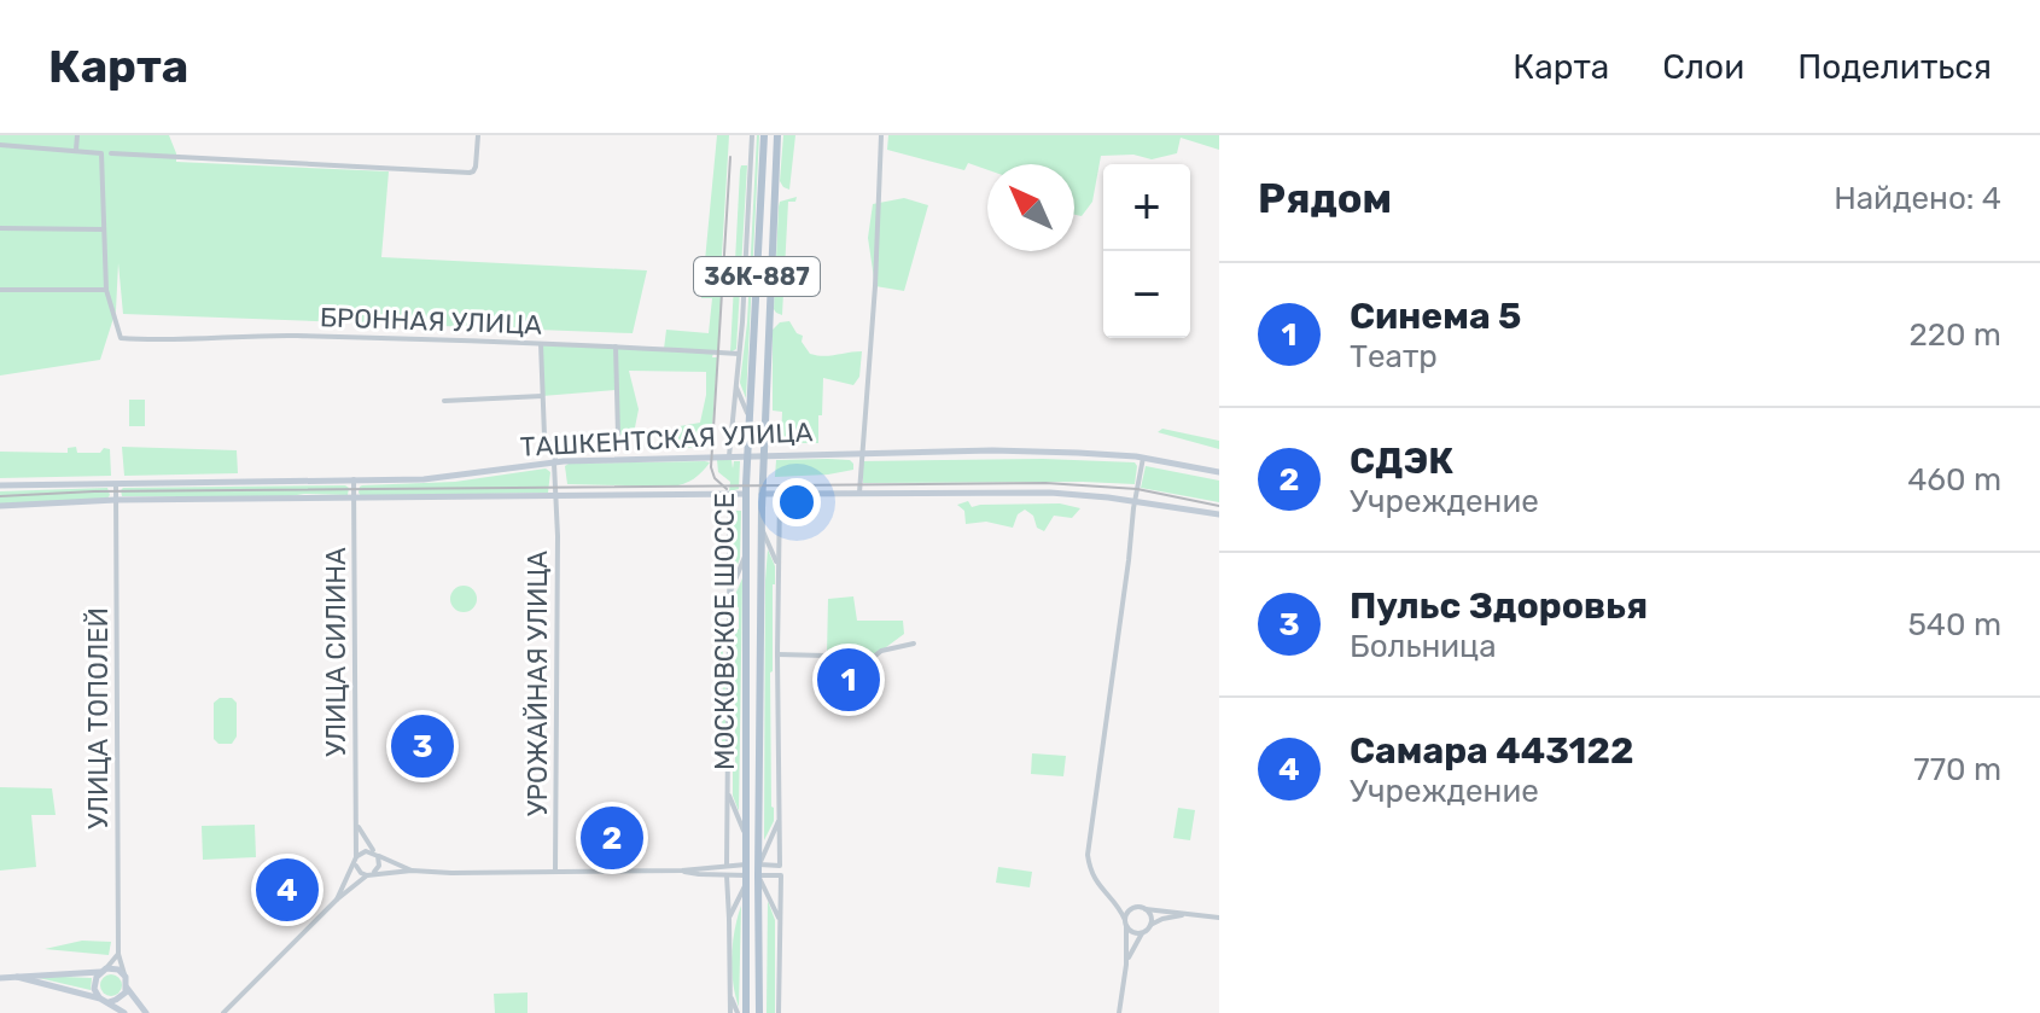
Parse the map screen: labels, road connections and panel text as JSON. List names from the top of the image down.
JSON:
{
  "streets": {
    "main road": ["36К-887", "ТАШКЕНТСКАЯ УЛИЦА", "МОСКОВСКОЕ ШОССЕ"],
    "street": [
      "БРОННАЯ УЛИЦА",
      "УЛИЦА СИЛИНА",
      "УРОЖАЙНАЯ УЛИЦА",
      "УЛИЦА ТОПОЛЕЙ"
    ]
  },
  "crossings": [
    ["ТАШКЕНТСКАЯ УЛИЦА", "МОСКОВСКОЕ ШОССЕ"],
    ["ТАШКЕНТСКАЯ УЛИЦА", "УЛИЦА СИЛИНА"],
    ["ТАШКЕНТСКАЯ УЛИЦА", "УРОЖАЙНАЯ УЛИЦА"],
    ["ТАШКЕНТСКАЯ УЛИЦА", "УЛИЦА ТОПОЛЕЙ"]
  ],
  "north": "top left",
  "page": {
    "header": "Карта",
    "nav": ["Карта", "Слои", "Поделиться"],
    "heading": ["Рядом", "Найдено: 4"],
    "map_buttons": ["+", "−"],
    "list": [
      {
        "mark": "1",
        "name": "Синема 5",
        "note": "Театр",
        "value": "220 m"
      },
      {
        "mark": "2",
        "name": "СДЭК",
        "note": "Учреждение",
        "value": "460 m"
      },
      {
        "mark": "3",
        "name": "Пульс Здоровья",
        "note": "Больница",
        "value": "540 m"
      },
      {
        "mark": "4",
        "name": "Самара 443122",
        "note": "Учреждение",
        "value": "770 m"
      }
    ],
    "pins": [
      "1",
      "3",
      "2",
      "4"
    ]
  }
}
